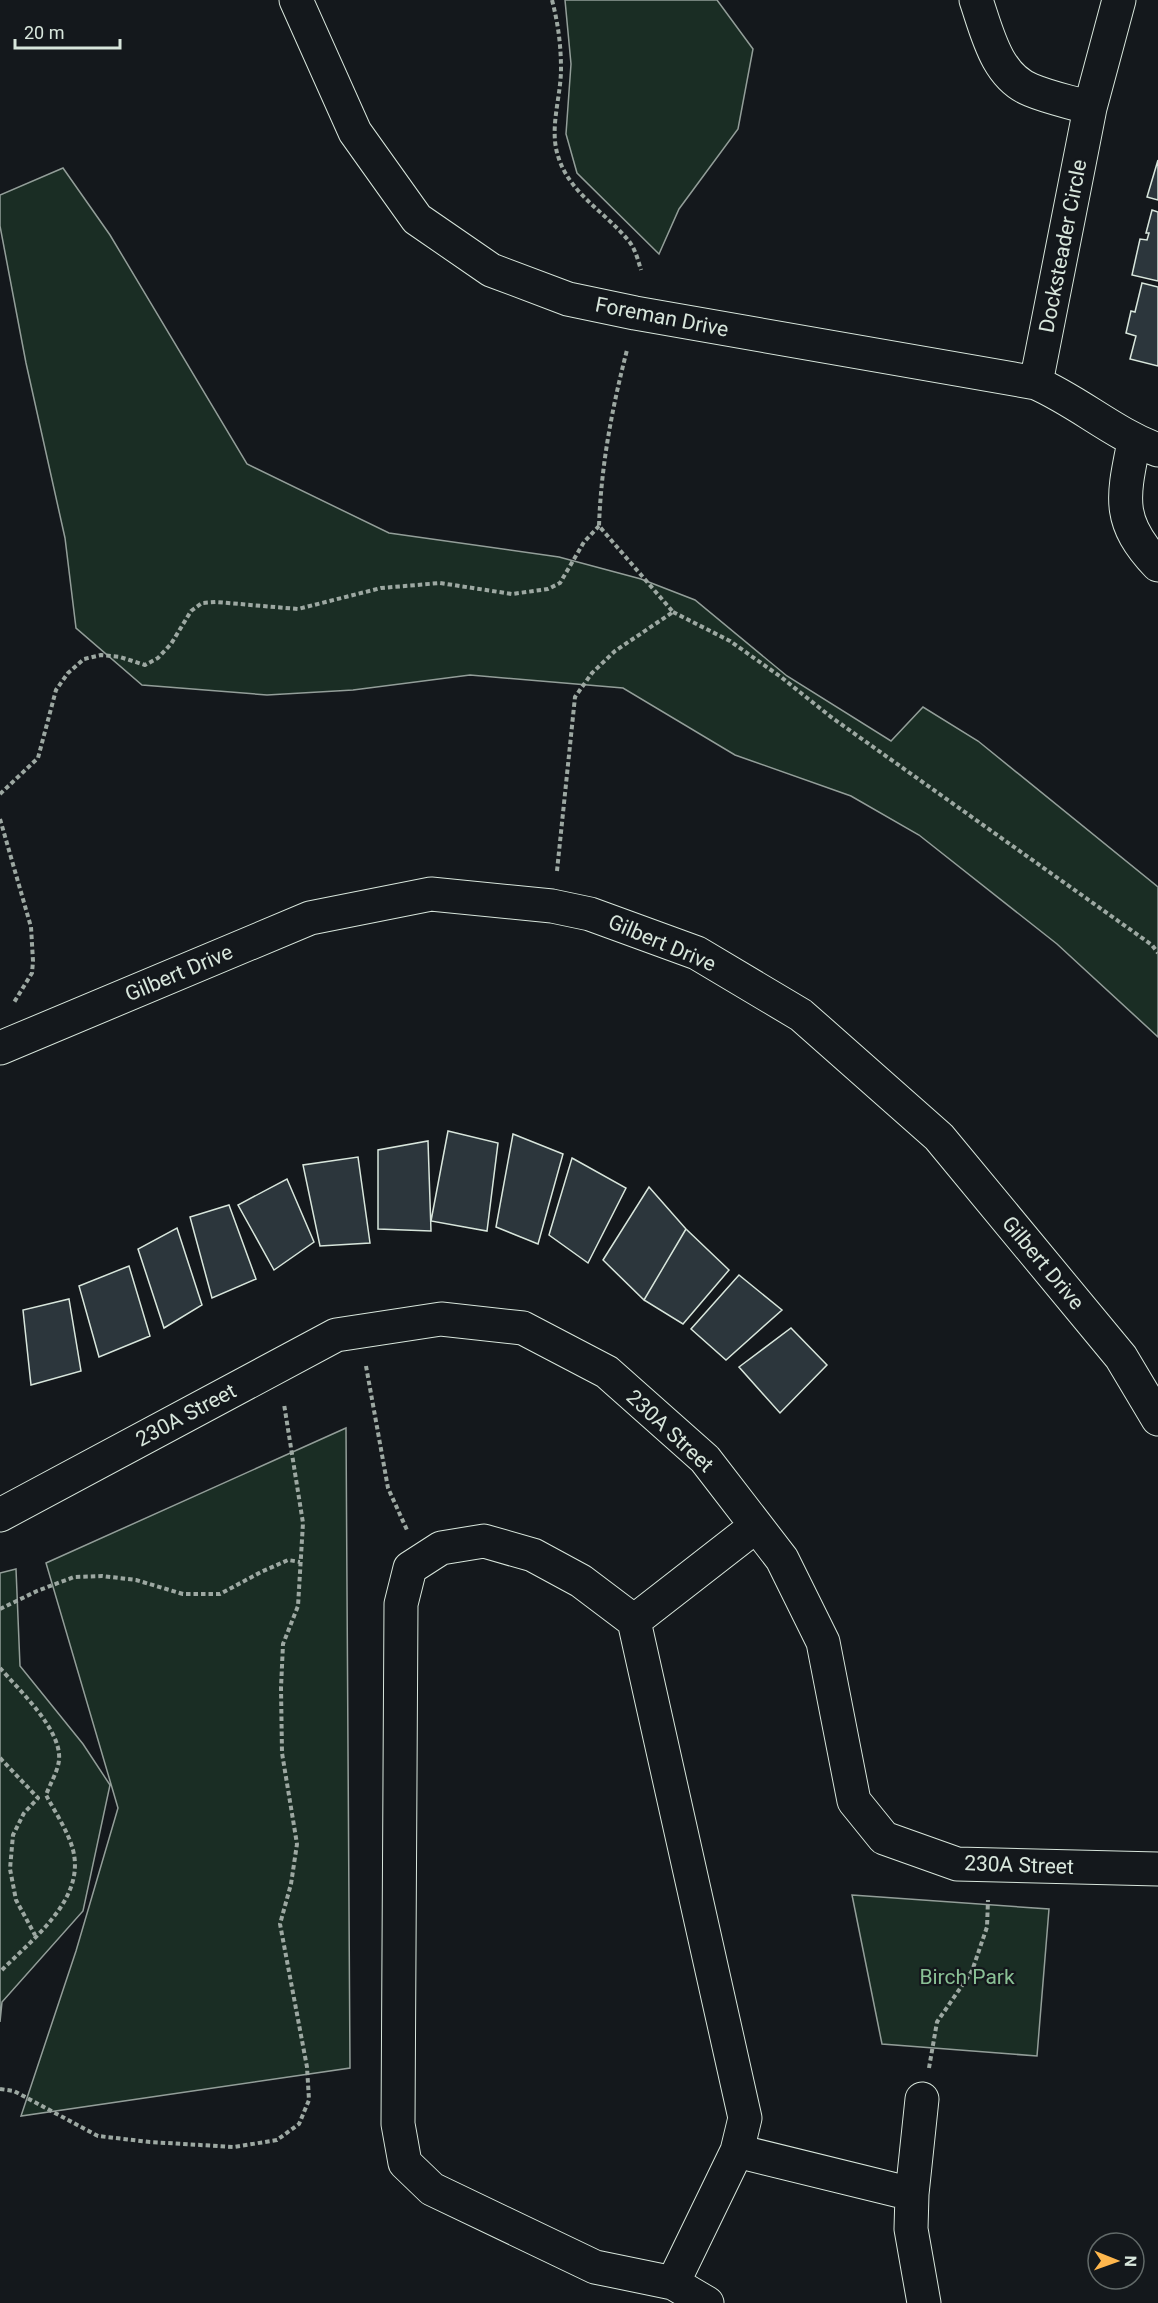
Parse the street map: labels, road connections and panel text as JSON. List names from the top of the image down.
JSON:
{
  "streets": {
    "street": [
      "Docksteader Circle",
      "Foreman Drive",
      "Gilbert Drive",
      "230A Street"
    ]
  },
  "crossings": [
    ["Docksteader Circle", "Foreman Drive"]
  ],
  "parks": ["Birch Park"],
  "scale_bar": "20 m",
  "north": "right"
}
